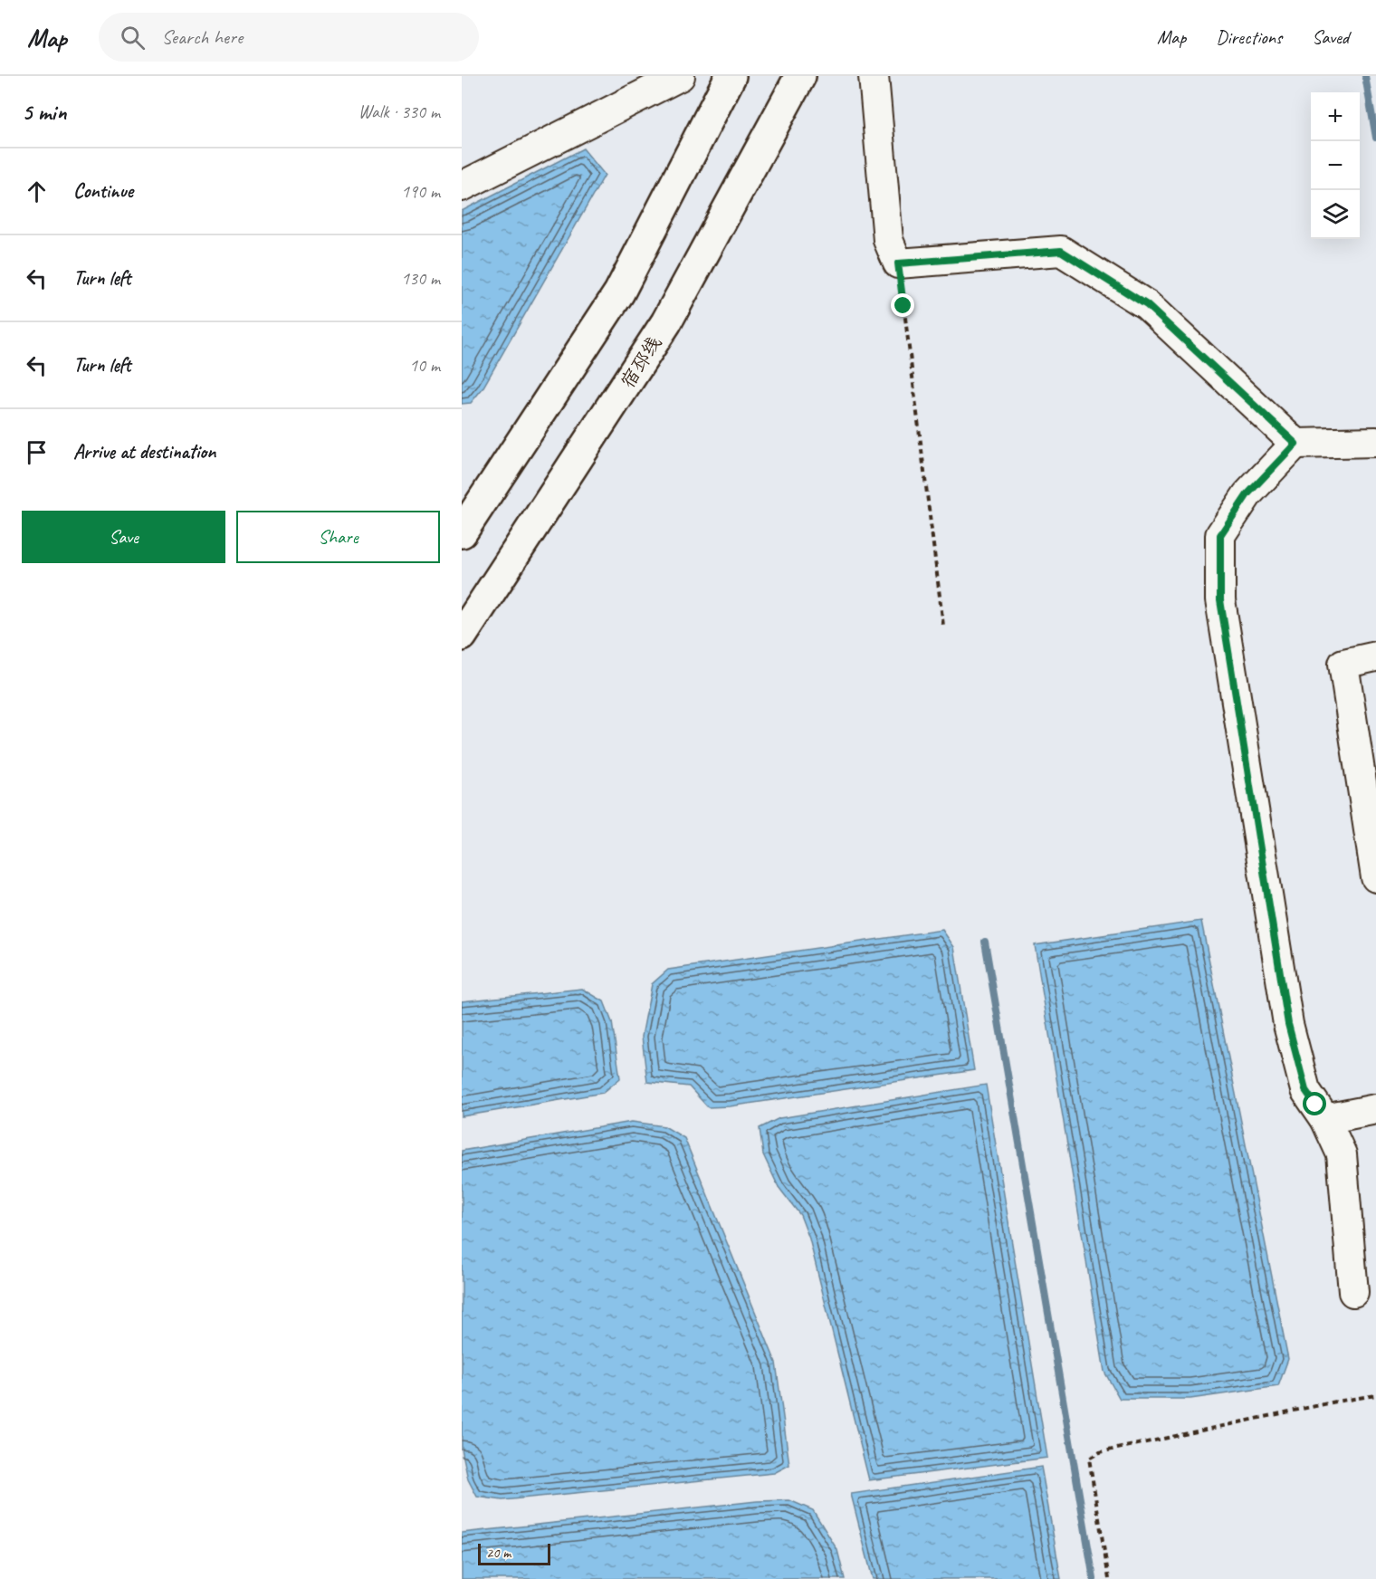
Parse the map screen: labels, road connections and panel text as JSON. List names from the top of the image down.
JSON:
{
  "streets": {
    "main road": ["宿邳线"]
  },
  "scale_bar": "20 m",
  "page": {
    "header": "Map",
    "search": "Search here",
    "nav": ["Map", "Directions", "Saved"],
    "heading": ["5 min", "Walk · 330 m"],
    "map_buttons": ["+", "−"],
    "list": [
      ["Continue", "190 m"],
      ["Turn left", "130 m"],
      ["Turn left", "10 m"],
      "Arrive at destination"
    ],
    "buttons": ["Save", "Share"],
    "scale": "20 m"
  }
}
